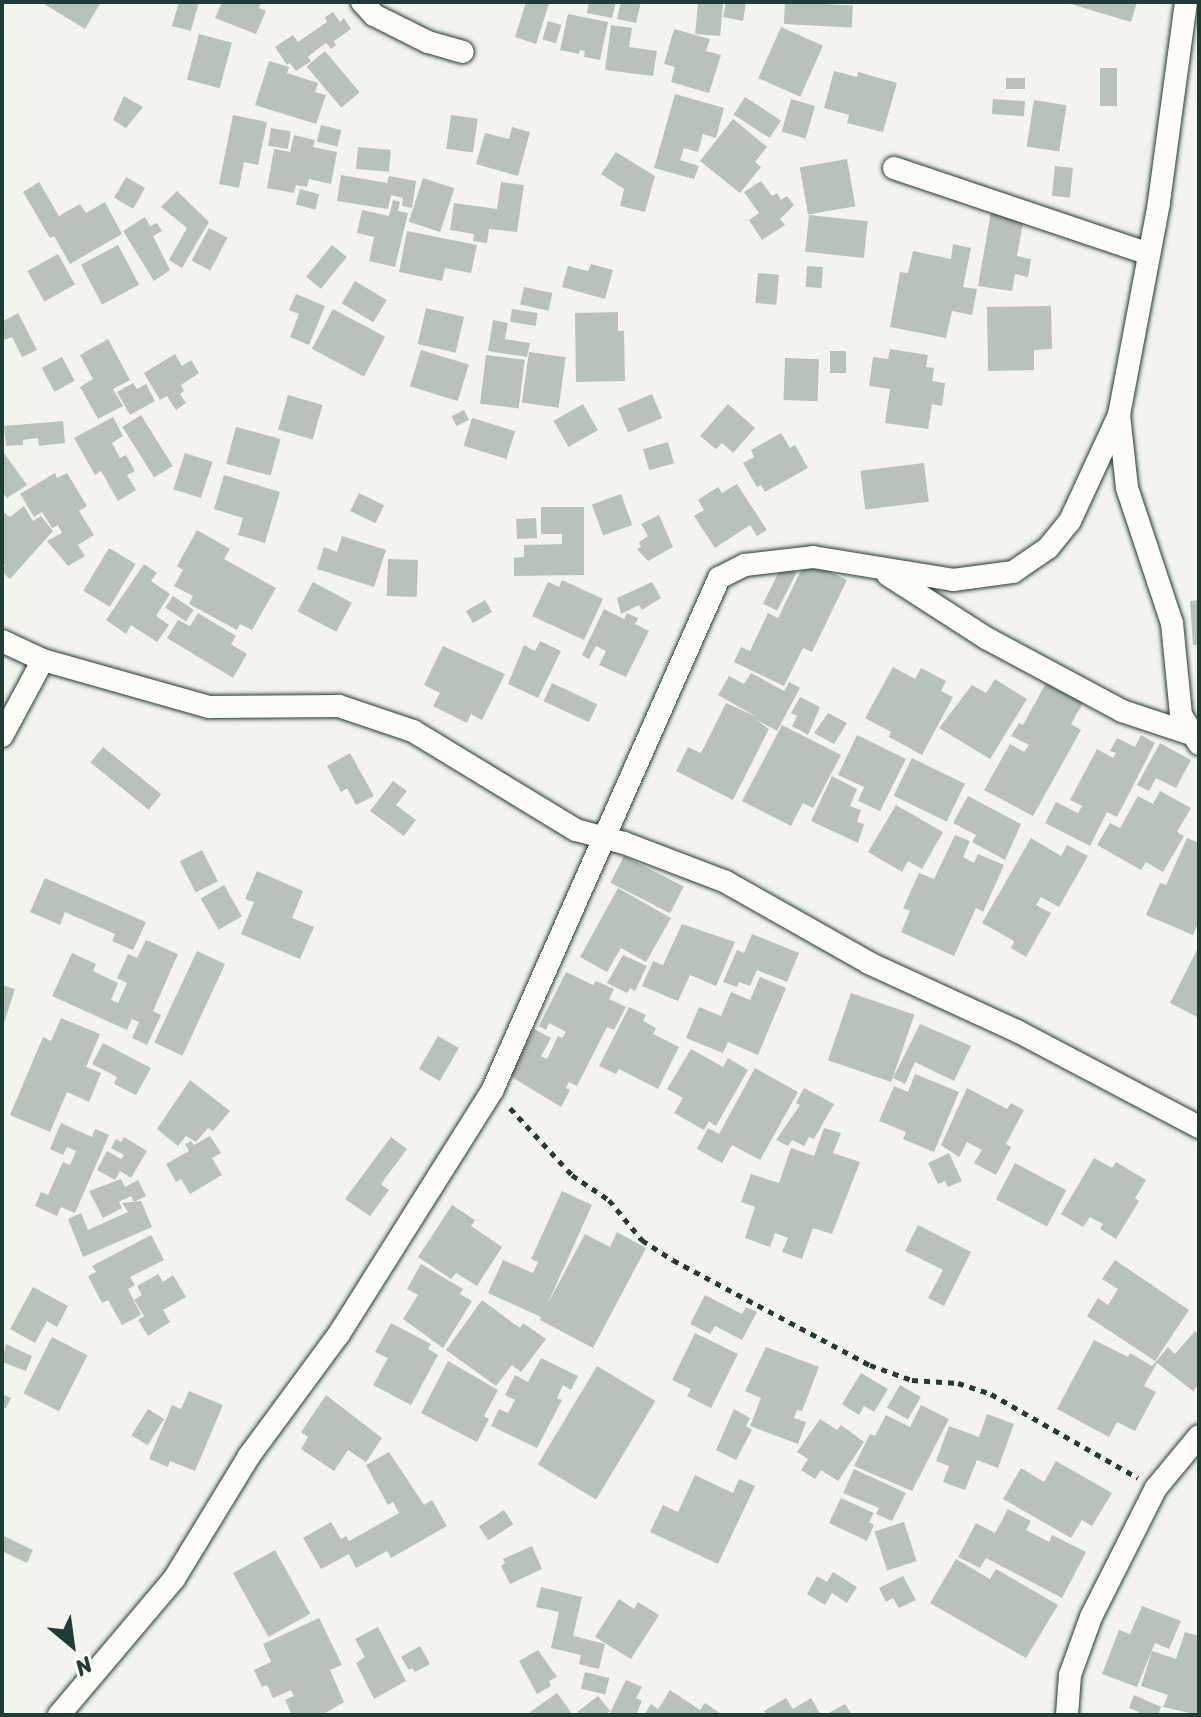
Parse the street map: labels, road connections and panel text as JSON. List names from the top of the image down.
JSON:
{
  "north": "bottom right"
}
